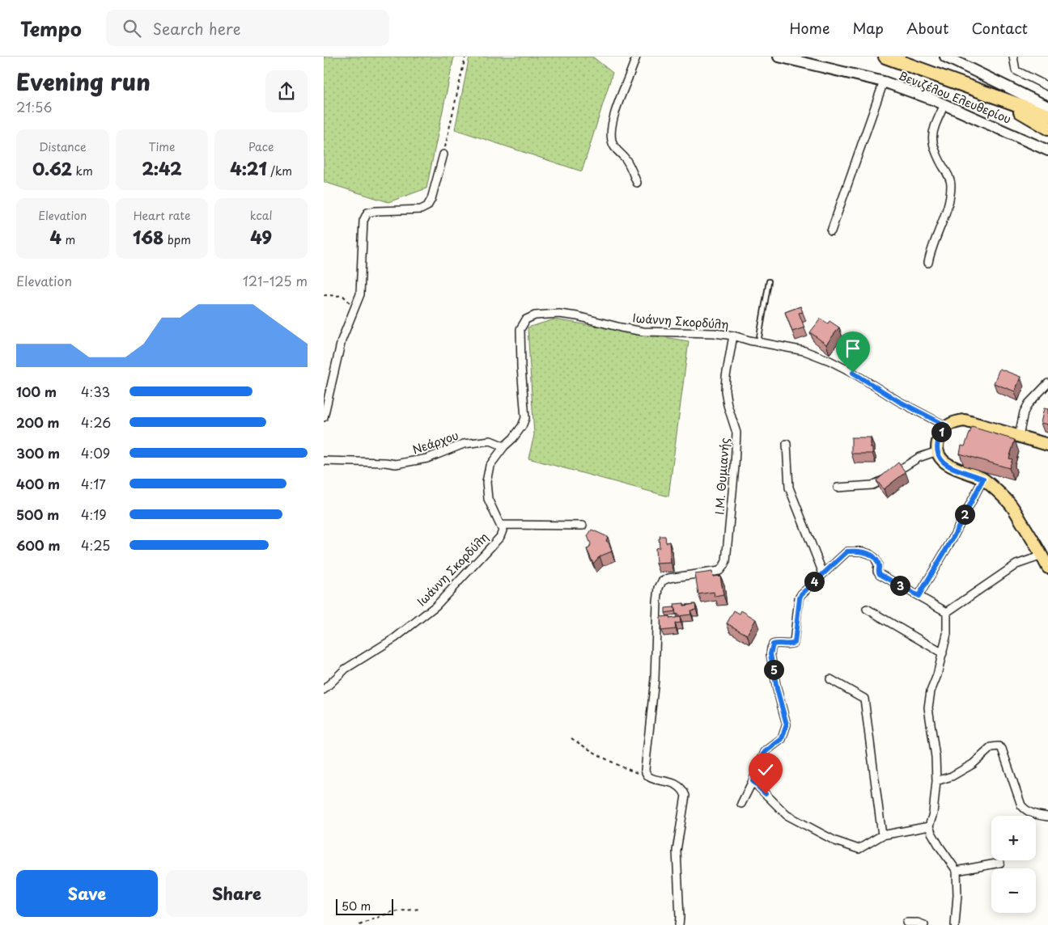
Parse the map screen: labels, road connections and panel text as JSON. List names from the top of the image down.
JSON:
{
  "streets": {
    "street": [
      "Βενιζέλου Ελευθερίου",
      "Ιωάννη Σκορδύλη",
      "Νεάρχου",
      "Ι.Μ. Θυμιανής"
    ]
  },
  "crossings": [
    ["Ιωάννη Σκορδύλη", "Νεάρχου"],
    ["Ιωάννη Σκορδύλη", "Ι.Μ. Θυμιανής"]
  ],
  "scale_bar": "50 m",
  "page": {
    "header": "Tempo",
    "search": "Search here",
    "nav": [
      "Home",
      "Map",
      "About",
      "Contact"
    ],
    "heading": ["Evening run", "21:56"],
    "stats": [
      ["Distance", "0.62 km"],
      ["Time", "2:42"],
      ["Pace", "4:21 /km"],
      ["Elevation", "4 m"],
      ["Heart rate", "168 bpm"],
      ["kcal", "49"]
    ],
    "chart": ["Elevation", "121–125 m"],
    "list": [
      {
        "name": "100 m",
        "note": "4:33"
      },
      {
        "name": "200 m",
        "note": "4:26"
      },
      {
        "name": "300 m",
        "note": "4:09"
      },
      {
        "name": "400 m",
        "note": "4:17"
      },
      {
        "name": "500 m",
        "note": "4:19"
      },
      {
        "name": "600 m",
        "note": "4:25"
      }
    ],
    "pins": [
      "1",
      "2",
      "4",
      "3",
      "5"
    ],
    "map_buttons": ["+", "−"],
    "buttons": ["Save", "Share"],
    "scale": "50 m"
  }
}
